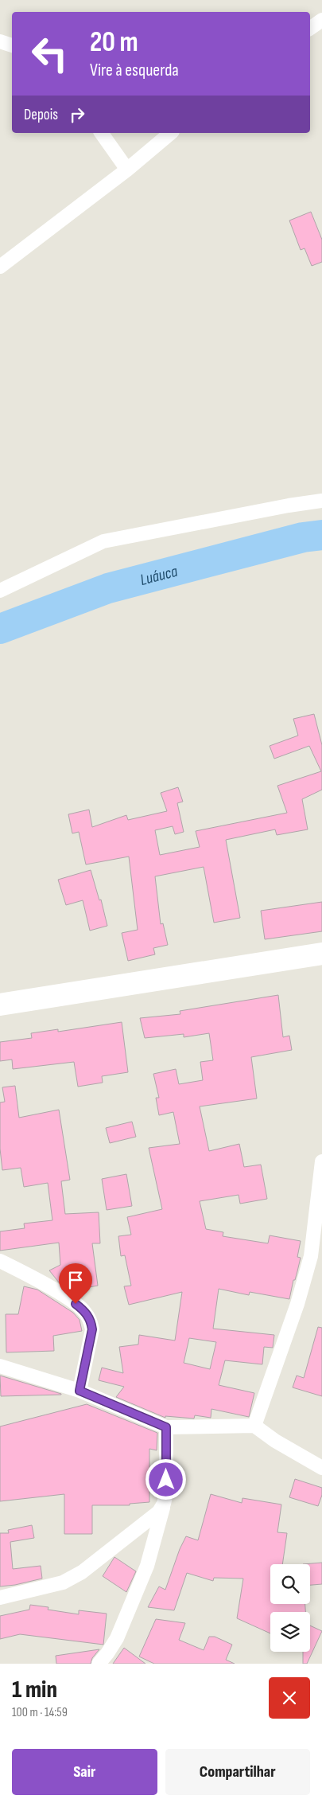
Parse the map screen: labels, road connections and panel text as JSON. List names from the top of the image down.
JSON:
{
  "water": ["Luáuca"],
  "page": {
    "turn": ["20 m", "Vire à esquerda"],
    "then": "Depois",
    "heading": ["1 min", "100 m · 14:59"],
    "buttons": ["Sair", "Compartilhar"]
  }
}
